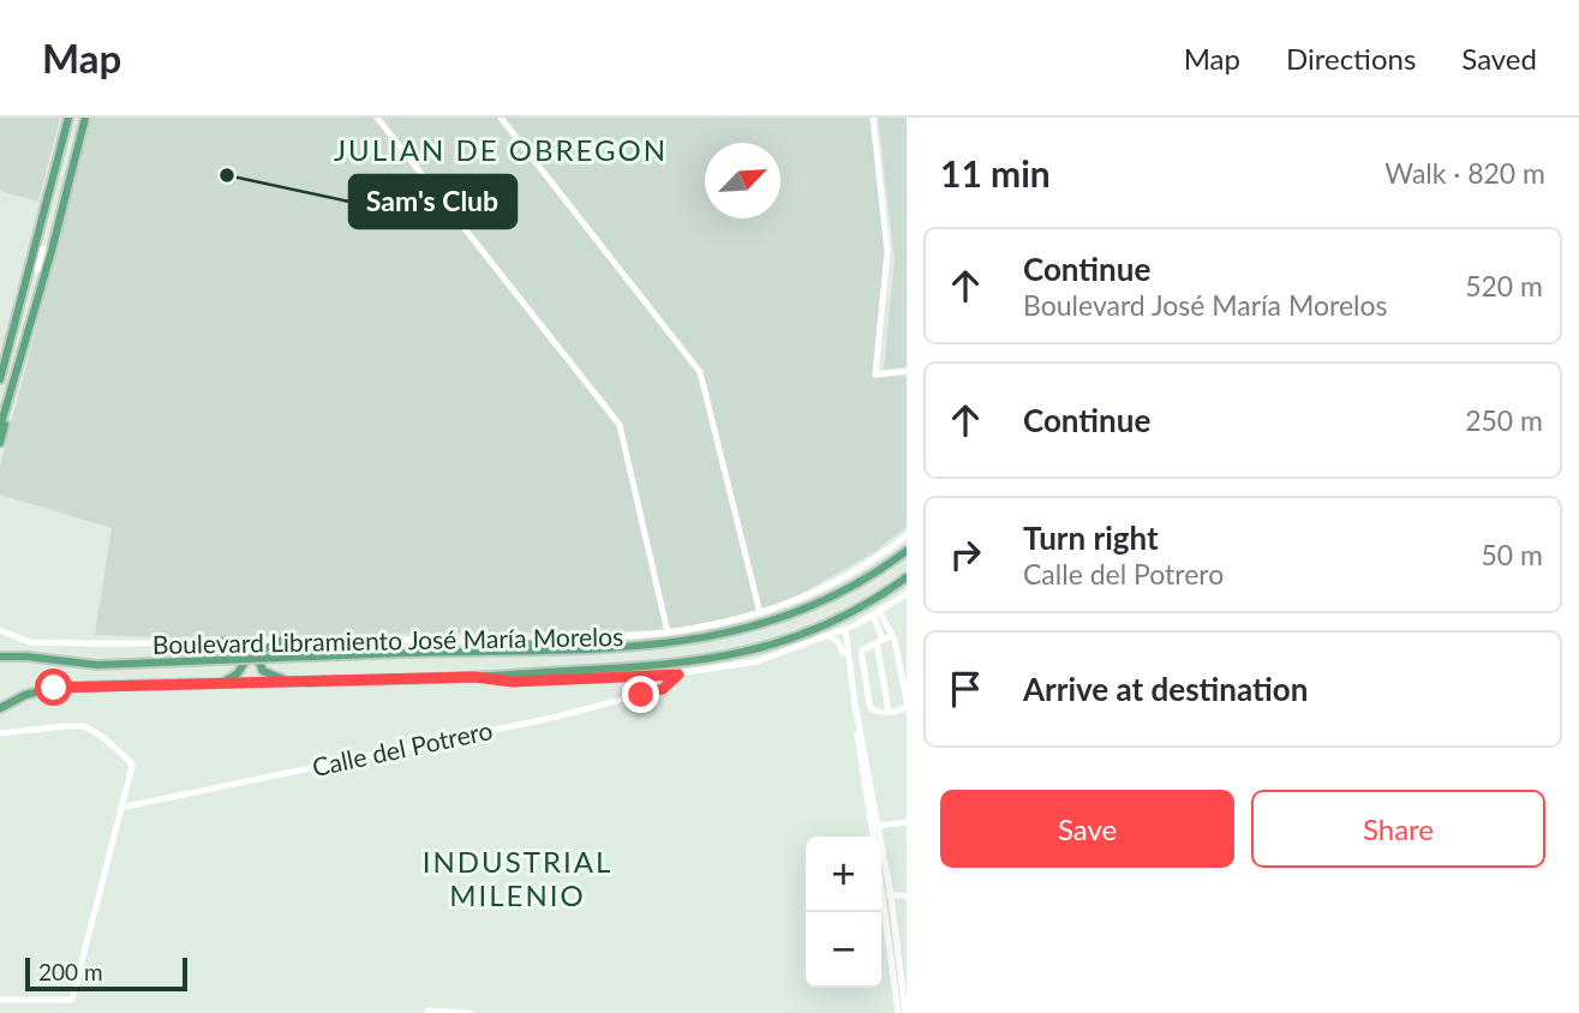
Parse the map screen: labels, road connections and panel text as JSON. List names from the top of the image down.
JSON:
{
  "streets": {
    "street": ["Boulevard Libramiento José María Morelos", "Calle del Potrero"]
  },
  "crossings": [
    ["Boulevard Libramiento José María Morelos", "Calle del Potrero"]
  ],
  "districts": ["JULIAN DE OBREGON", "INDUSTRIAL MILENIO"],
  "places": ["Sam's Club"],
  "scale_bar": "200 m",
  "north": "top right",
  "page": {
    "header": "Map",
    "nav": ["Map", "Directions", "Saved"],
    "heading": ["11 min", "Walk · 820 m"],
    "list": [
      ["Continue", "Boulevard José María Morelos", "520 m"],
      ["Continue", "250 m"],
      ["Turn right", "Calle del Potrero", "50 m"],
      "Arrive at destination"
    ],
    "buttons": ["Save", "Share"],
    "map_buttons": ["+", "−"],
    "scale": "200 m"
  }
}
